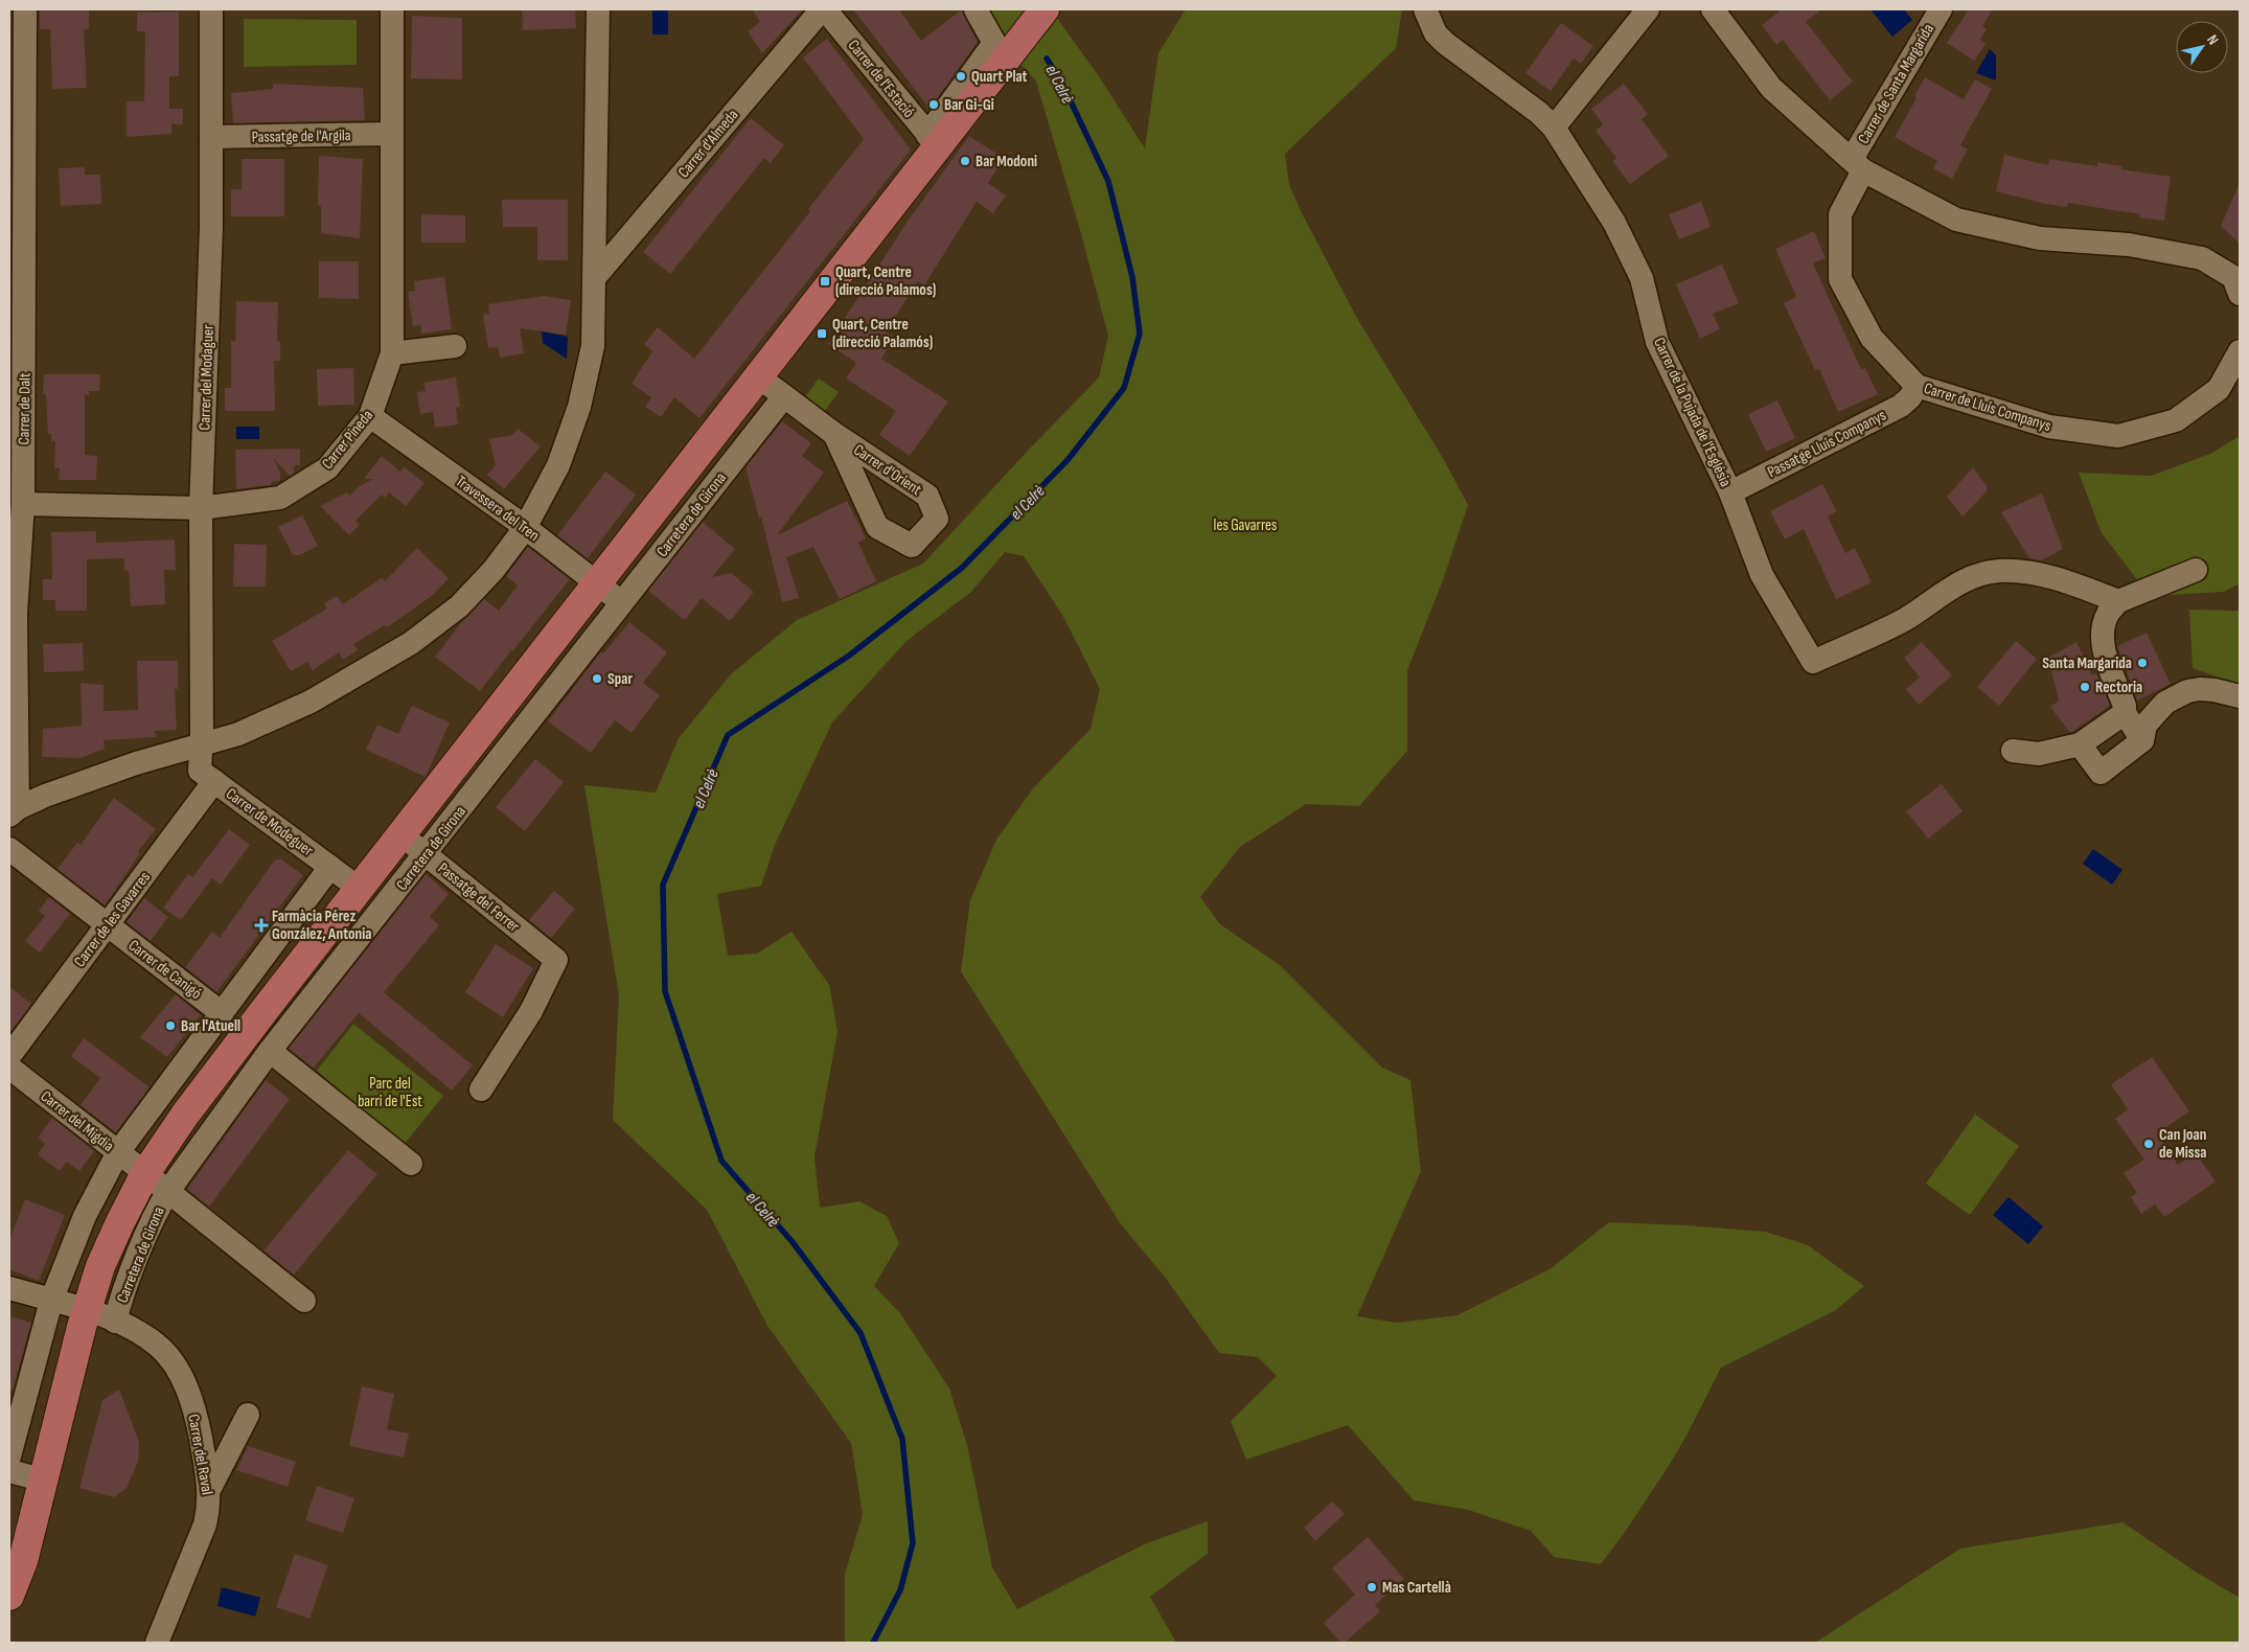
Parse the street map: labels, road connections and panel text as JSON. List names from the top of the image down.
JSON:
{
  "streets": {
    "street": [
      "Carrer de l'Estació",
      "Carrer de Santa Margarida",
      "Passatge de l'Argila",
      "Carrer d'Almeda",
      "Carrer del Modaguer",
      "Carrer de Lluís Companys",
      "Carrer de Dalt",
      "Carrer de la Pujada de l'Església",
      "Carrer Pineda",
      "Passatge Lluís Companys",
      "Carrer d'Orient",
      "Travessera del Tren",
      "Carretera de Girona",
      "Carrer de Modeguer",
      "Passatge del Ferrer",
      "Carrer de les Gavarres",
      "Carrer de Canigó",
      "Carrer del Migdia",
      "Carrer del Raval"
    ]
  },
  "crossings": [
    ["Carrer de l'Estació", "Carrer d'Almeda"],
    ["Carrer de Santa Margarida", "Carrer de Lluís Companys"],
    ["Passatge de l'Argila", "Carrer del Modaguer"],
    ["Passatge de l'Argila", "Carrer Pineda"],
    ["Carrer del Modaguer", "Carrer Pineda"],
    ["Carrer del Modaguer", "Carrer de Modeguer"],
    ["Carrer de Lluís Companys", "Passatge Lluís Companys"],
    ["Carrer de Dalt", "Carrer Pineda"],
    ["Carrer de la Pujada de l'Església", "Passatge Lluís Companys"],
    ["Carrer Pineda", "Travessera del Tren"],
    ["Carrer d'Orient", "Carretera de Girona"],
    ["Travessera del Tren", "Carretera de Girona"],
    ["Carretera de Girona", "Passatge del Ferrer"],
    ["Carretera de Girona", "Carrer del Migdia"],
    ["Carretera de Girona", "Carrer del Raval"],
    ["Carrer de Modeguer", "Carrer de les Gavarres"],
    ["Carrer de les Gavarres", "Carrer de Canigó"]
  ],
  "water": ["el Celrè"],
  "parks": ["les Gavarres", "Parc del barri de l'Est"],
  "places": {
    "other": [
      "Quart Plat",
      "Bar Gi-Gi",
      "Bar Modoni",
      "Santa Margarida",
      "Spar",
      "Rectoria",
      "Bar l'Atuell",
      "Can Joan de Missa",
      "Mas Cartellà"
    ],
    "transit": ["Quart, Centre (direcció Palamos)", "Quart, Centre (direcció Palamós)"],
    "health": ["Farmàcia Pérez González, Antonia"]
  },
  "north": "top right"
}
